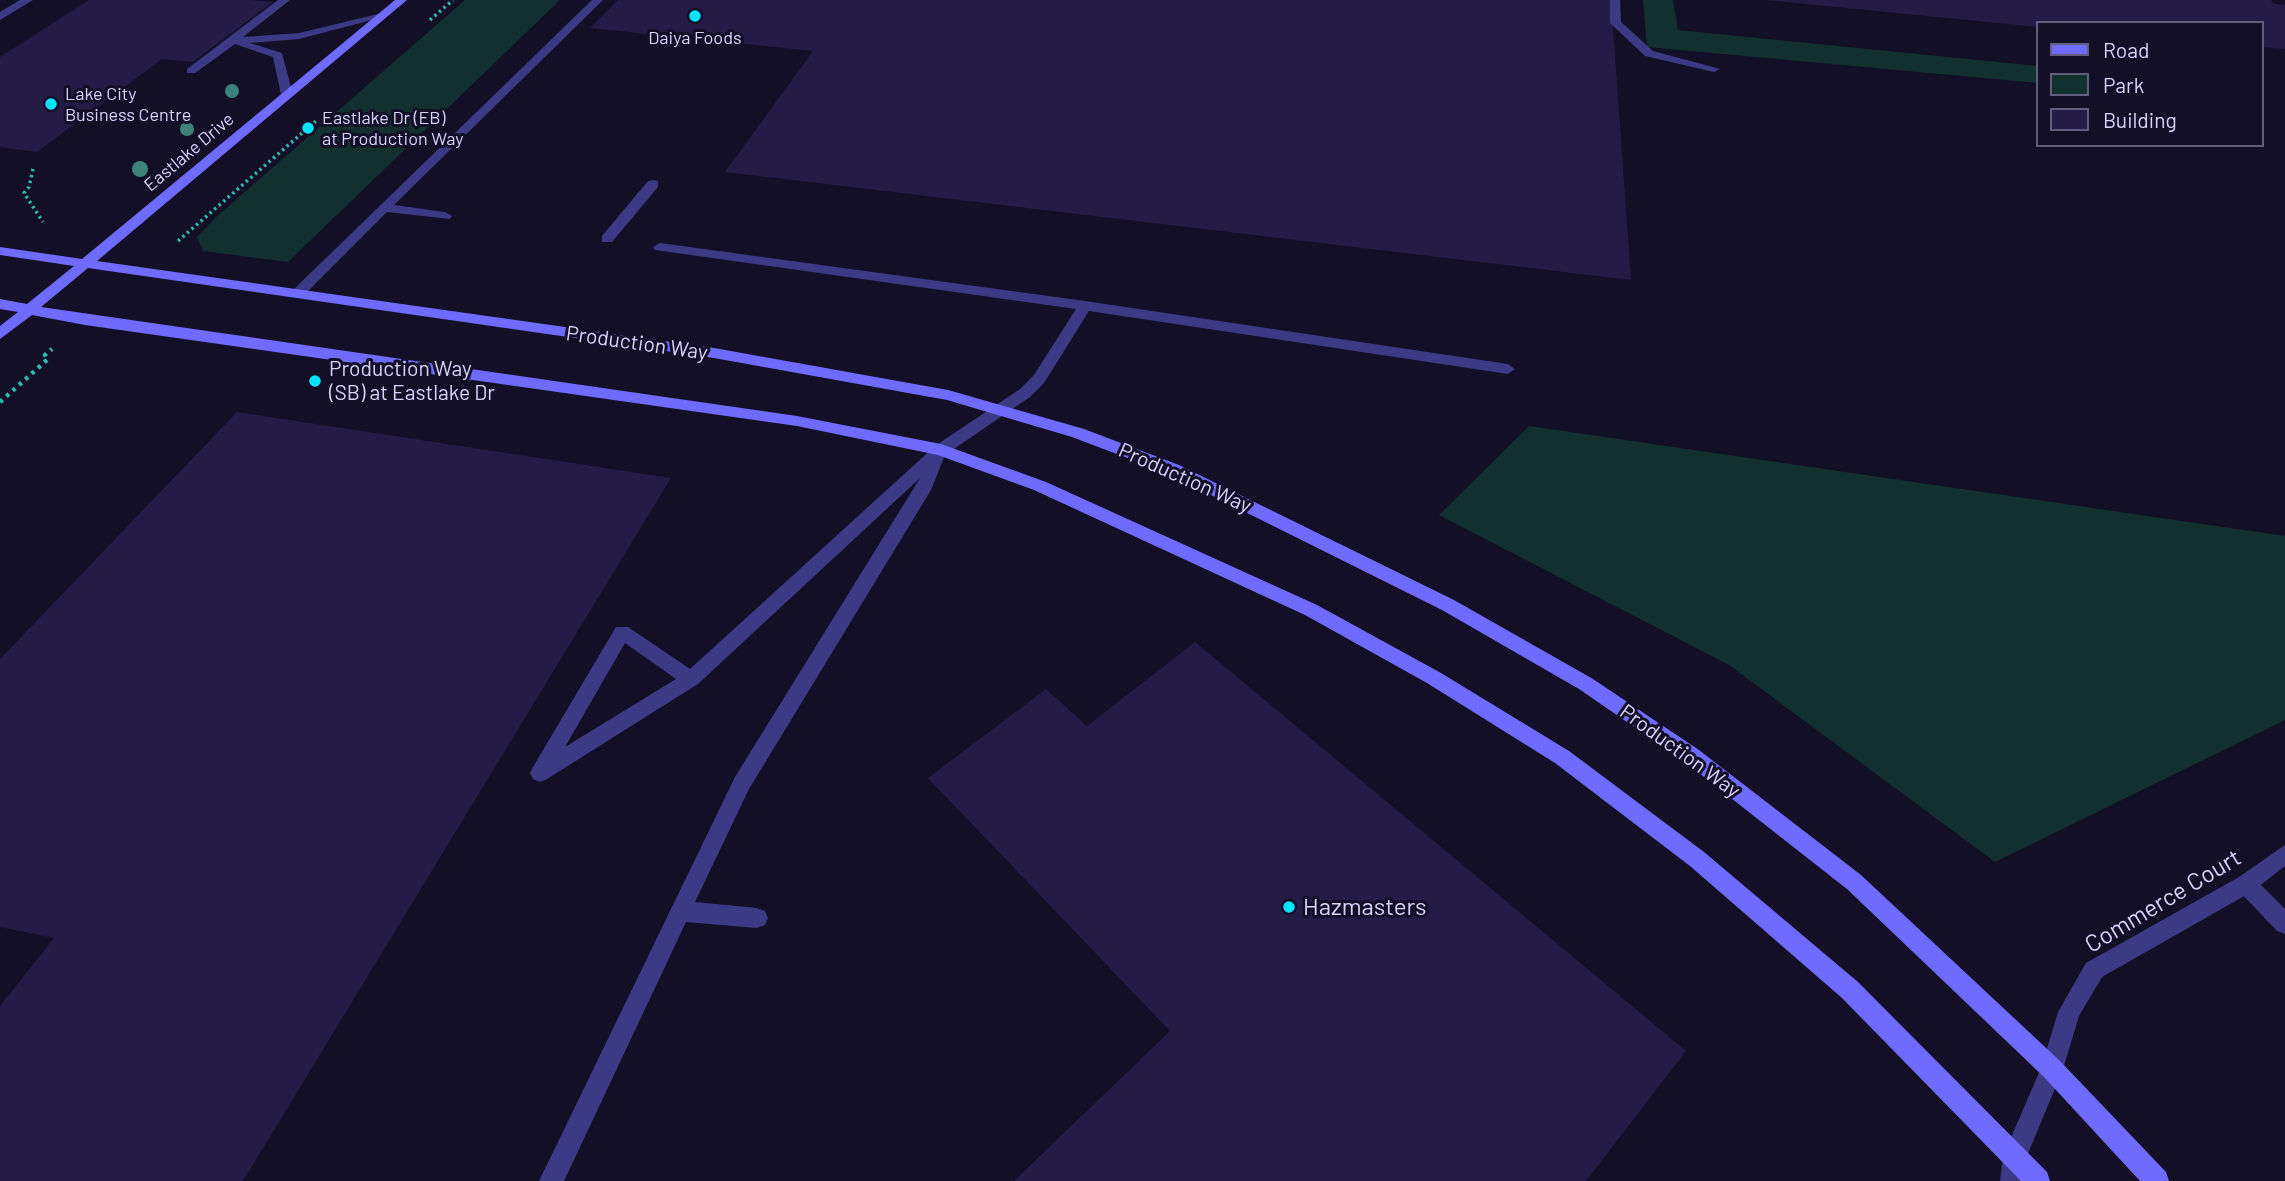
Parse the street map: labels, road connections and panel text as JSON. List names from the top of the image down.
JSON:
{
  "streets": {
    "street": ["Eastlake Drive", "Production Way", "Commerce Court"]
  },
  "crossings": [
    ["Eastlake Drive", "Production Way"],
    ["Production Way", "Commerce Court"]
  ],
  "places": [
    "Daiya Foods",
    "Lake City Business Centre",
    "Eastlake Dr (EB) at Production Way",
    "Production Way (SB) at Eastlake Dr",
    "Hazmasters"
  ],
  "legend": ["Road", "Park", "Building"]
}
